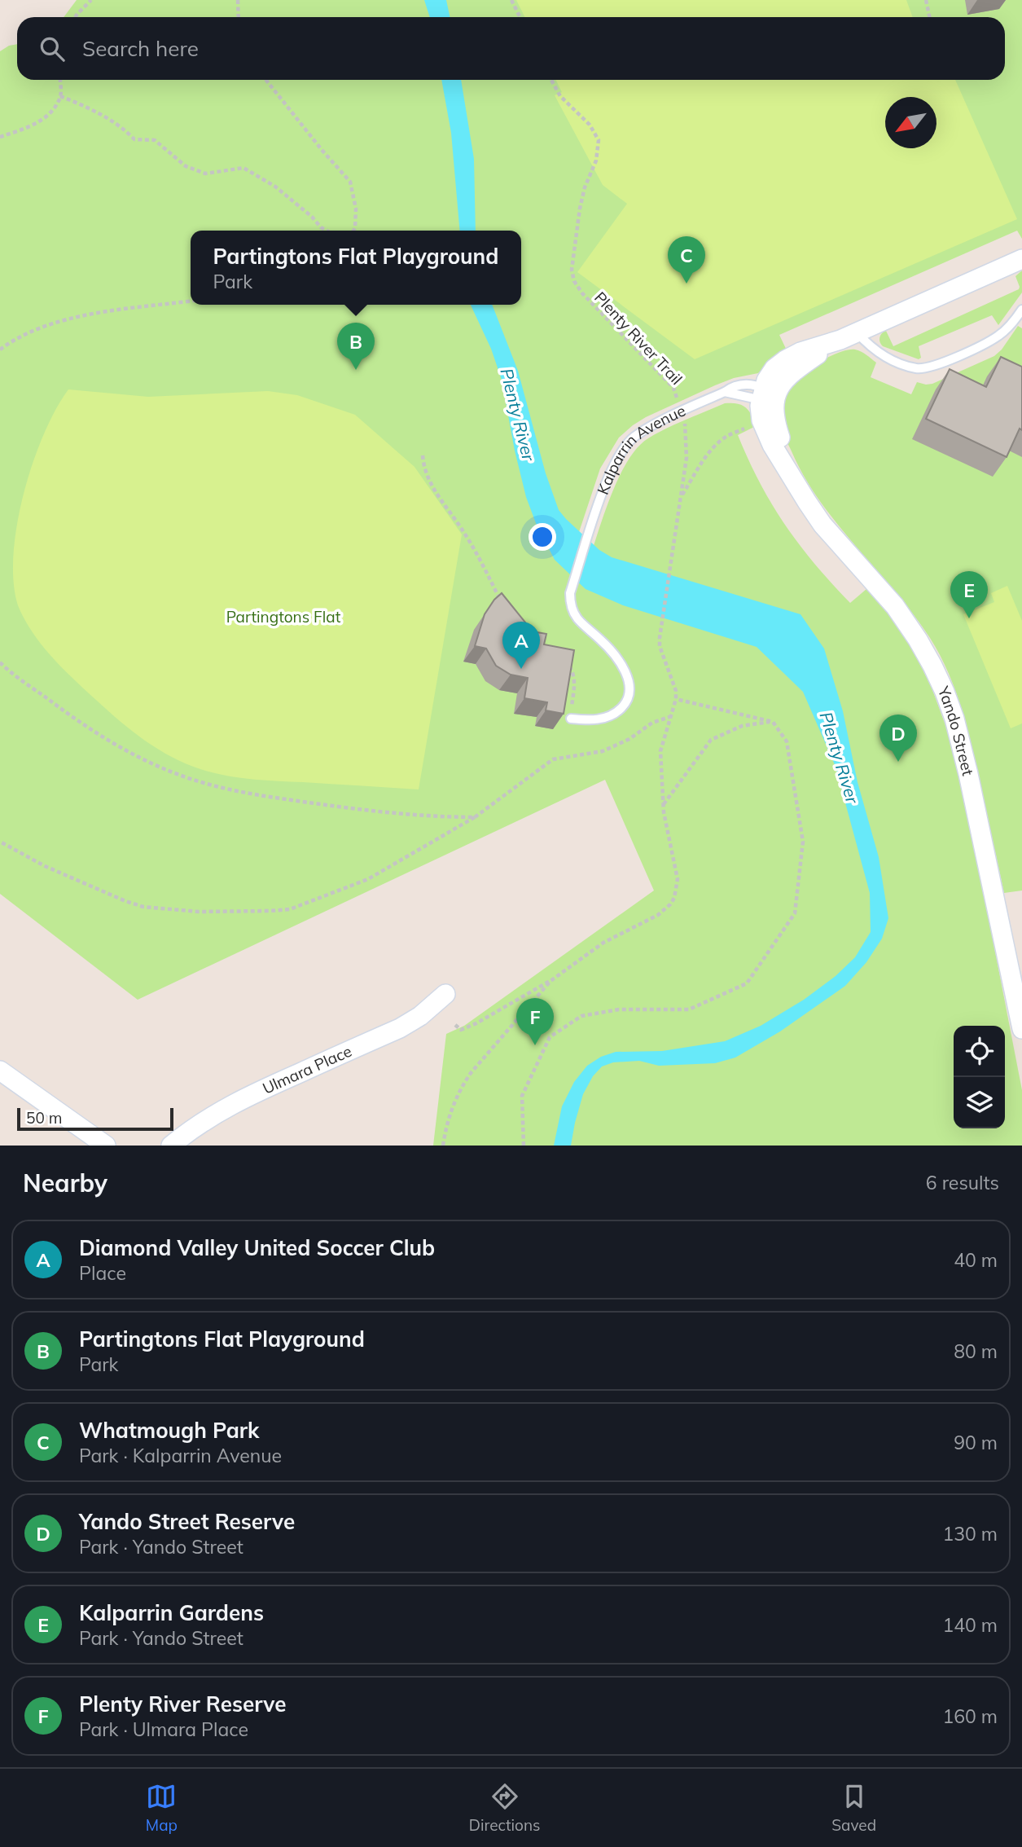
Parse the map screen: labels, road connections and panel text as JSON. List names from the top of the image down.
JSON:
{
  "streets": {
    "street": ["Yando Street", "Ulmara Place"],
    "lane": ["Kalparrin Avenue"],
    "path": ["Plenty River Trail"]
  },
  "crossings": [
    ["Plenty River Trail", "Kalparrin Avenue"],
    ["Kalparrin Avenue", "Yando Street"]
  ],
  "water": ["Plenty River"],
  "parks": ["Partingtons Flat"],
  "scale_bar": "50 m",
  "north": "bottom left",
  "page": {
    "search": "Search here",
    "popup": ["Partingtons Flat Playground", "Park"],
    "pins": [
      "C",
      "B",
      "E",
      "A",
      "D",
      "F"
    ],
    "scale": "50 m",
    "heading": ["Nearby", "6 results"],
    "list": [
      {
        "mark": "A",
        "name": "Diamond Valley United Soccer Club",
        "note": "Place",
        "value": "40 m"
      },
      {
        "mark": "B",
        "name": "Partingtons Flat Playground",
        "note": "Park",
        "value": "80 m"
      },
      {
        "mark": "C",
        "name": "Whatmough Park",
        "note": "Park · Kalparrin Avenue",
        "value": "90 m"
      },
      {
        "mark": "D",
        "name": "Yando Street Reserve",
        "note": "Park · Yando Street",
        "value": "130 m"
      },
      {
        "mark": "E",
        "name": "Kalparrin Gardens",
        "note": "Park · Yando Street",
        "value": "140 m"
      },
      {
        "mark": "F",
        "name": "Plenty River Reserve",
        "note": "Park · Ulmara Place",
        "value": "160 m"
      }
    ],
    "nav": ["Map", "Directions", "Saved"]
  }
}
